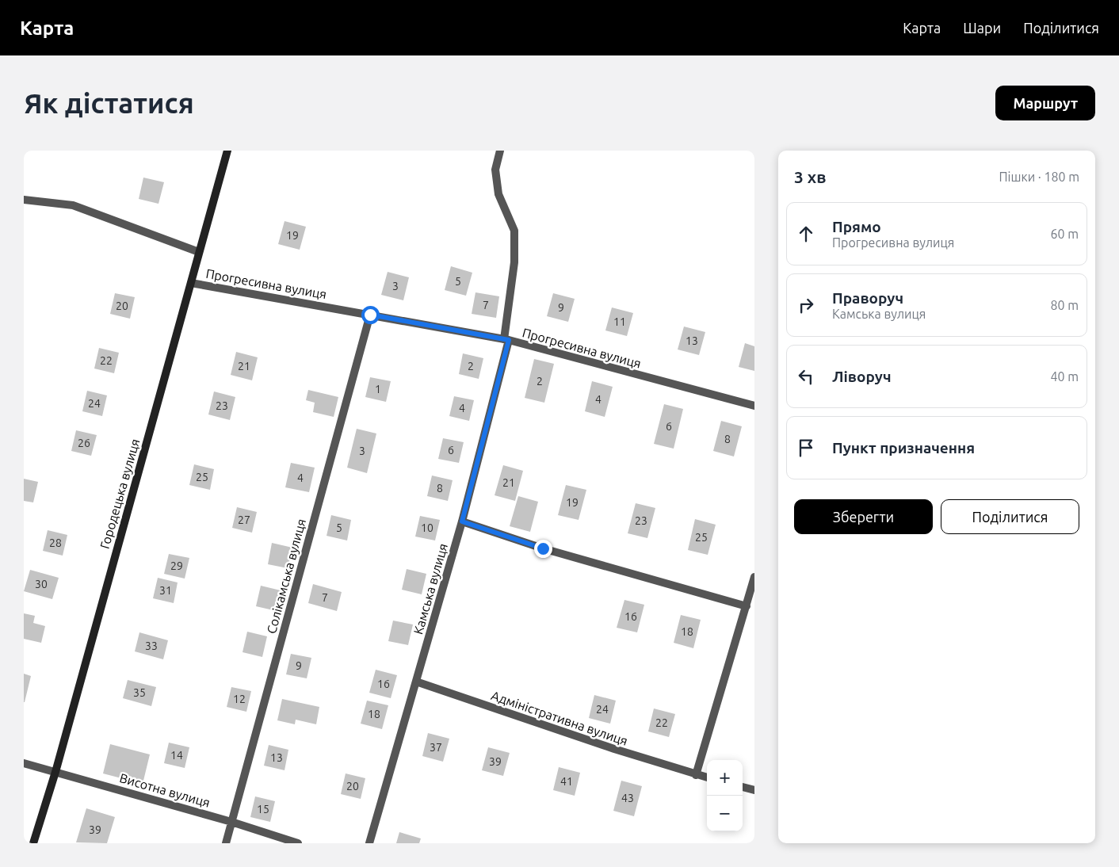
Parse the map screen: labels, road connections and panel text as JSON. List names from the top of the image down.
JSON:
{
  "streets": {
    "main road": ["Городецька вулиця"],
    "street": [
      "Прогресивна вулиця",
      "Солікамська вулиця",
      "Камська вулиця",
      "Адміністративна вулиця",
      "Висотна вулиця"
    ]
  },
  "crossings": [
    ["Прогресивна вулиця", "Городецька вулиця"],
    ["Прогресивна вулиця", "Солікамська вулиця"],
    ["Прогресивна вулиця", "Камська вулиця"],
    ["Городецька вулиця", "Висотна вулиця"],
    ["Солікамська вулиця", "Висотна вулиця"],
    ["Камська вулиця", "Адміністративна вулиця"]
  ],
  "house_numbers": [
    "19",
    "5",
    "3",
    "7",
    "20",
    "9",
    "11",
    "13",
    "22",
    "21",
    "2",
    "2",
    "1",
    "4",
    "24",
    "23",
    "4",
    "6",
    "8",
    "26",
    "6",
    "3",
    "25",
    "4",
    "21",
    "8",
    "19",
    "27",
    "23",
    "5",
    "10",
    "25",
    "28",
    "29",
    "30",
    "31",
    "7",
    "16",
    "18",
    "33",
    "9",
    "16",
    "35",
    "12",
    "24",
    "18",
    "22",
    "37",
    "14",
    "13",
    "39",
    "41",
    "20",
    "43",
    "15",
    "39"
  ],
  "page": {
    "header": "Карта",
    "nav": ["Карта", "Шари", "Поділитися"],
    "buttons": [
      "Маршрут",
      ["Зберегти", "Поділитися"]
    ],
    "title": "Як дістатися",
    "heading": ["3 хв", "Пішки · 180 m"],
    "list": [
      ["Прямо", "Прогресивна вулиця", "60 m"],
      ["Праворуч", "Камська вулиця", "80 m"],
      ["Ліворуч", "40 m"],
      "Пункт призначення"
    ],
    "map_buttons": ["+", "−"]
  }
}
